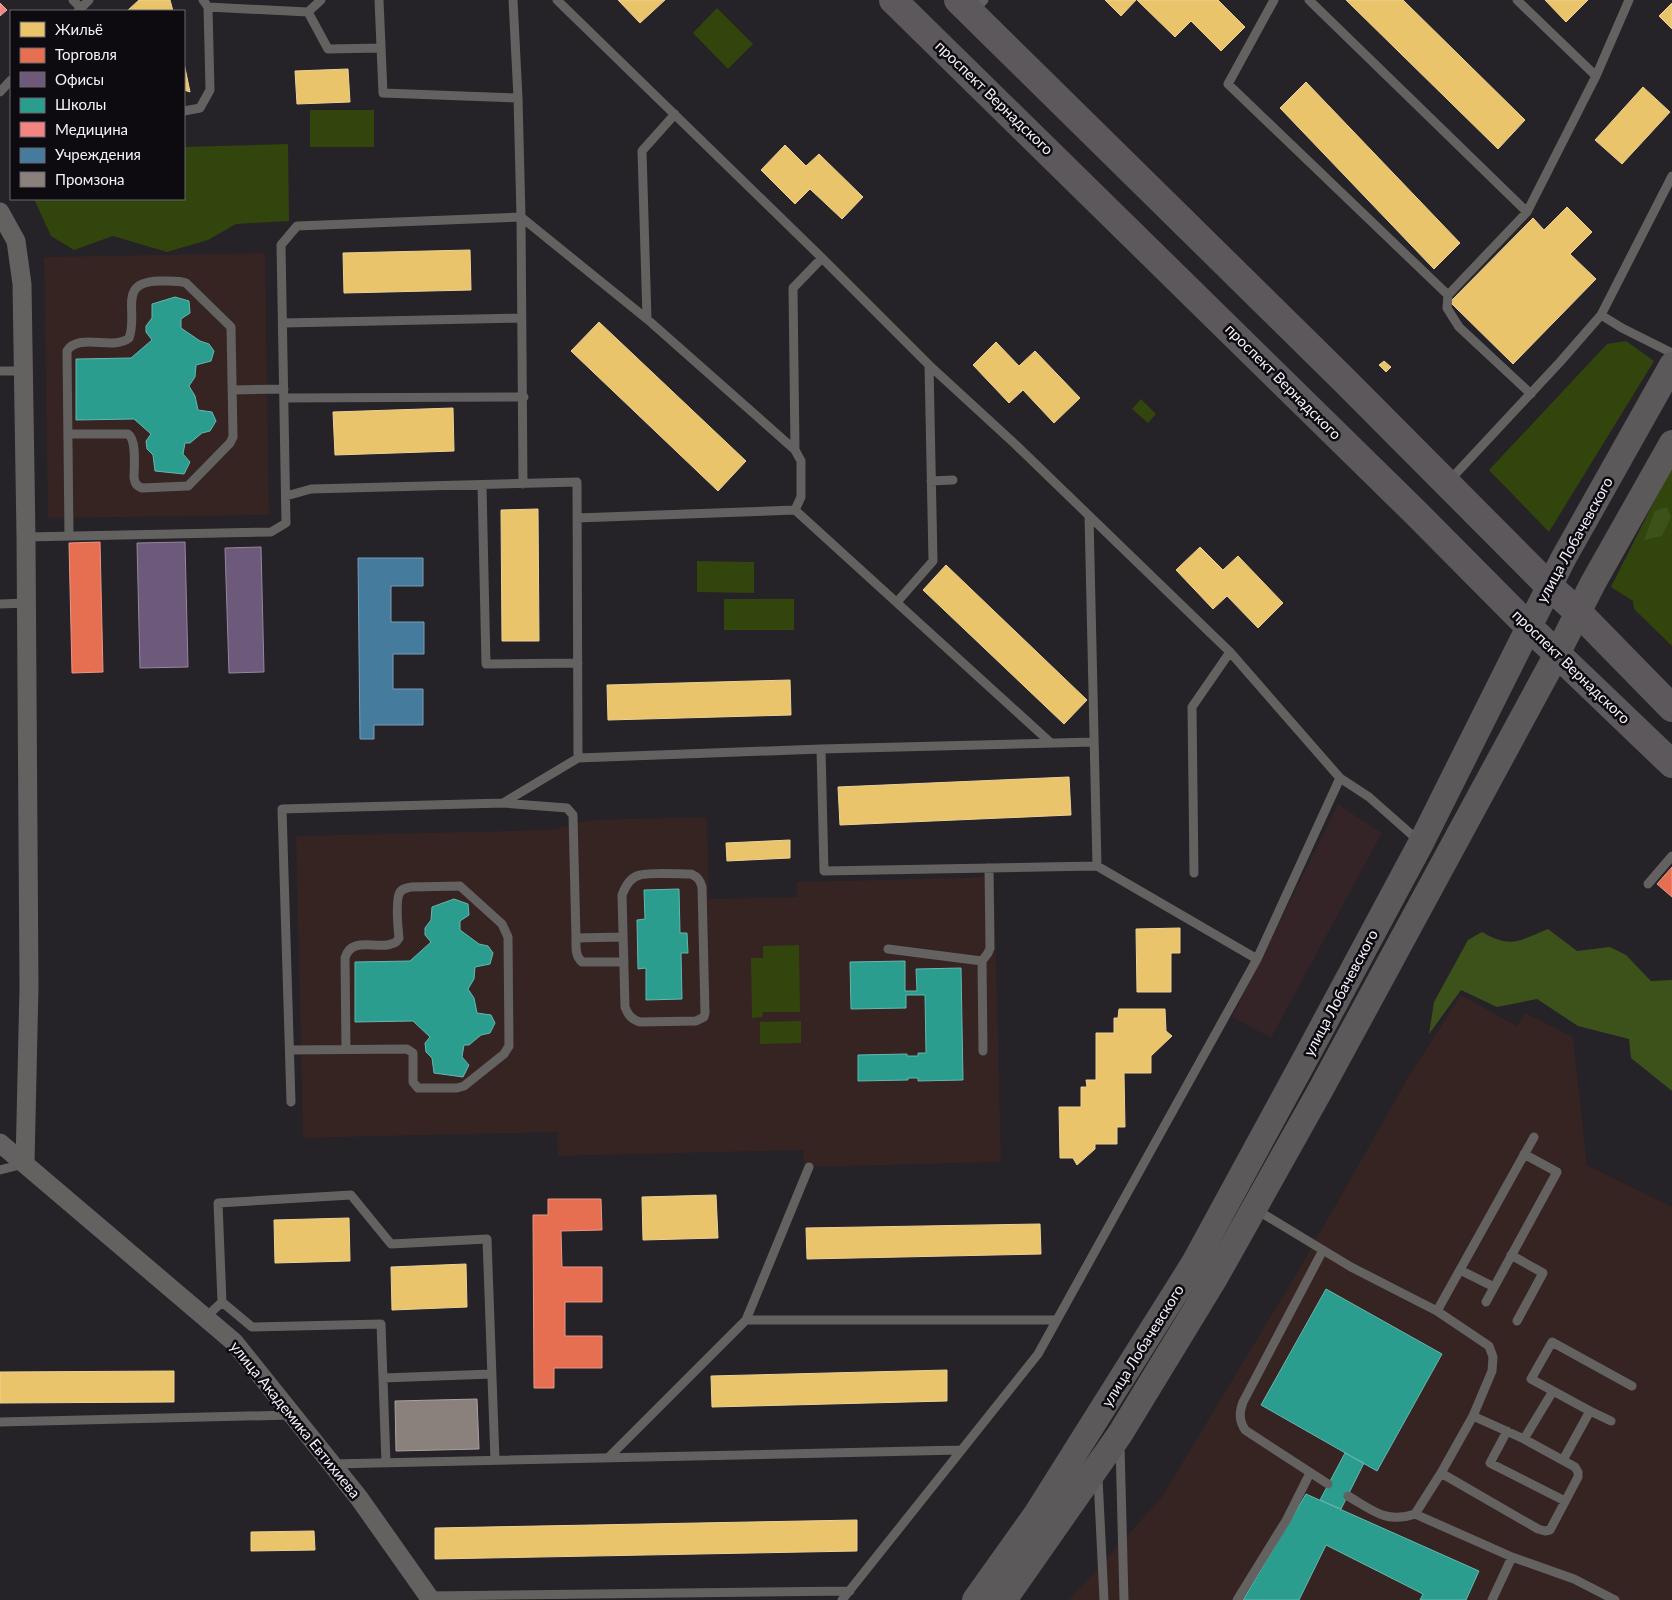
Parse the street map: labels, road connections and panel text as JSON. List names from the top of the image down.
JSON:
{
  "streets": {
    "main road": ["проспект Вернадского", "улица Лобачевского"],
    "street": ["улица Академика Евтихиева"]
  },
  "crossings": [
    ["проспект Вернадского", "улица Лобачевского"]
  ],
  "legend": [
    "Жильё",
    "Торговля",
    "Офисы",
    "Школы",
    "Медицина",
    "Учреждения",
    "Промзона"
  ]
}
